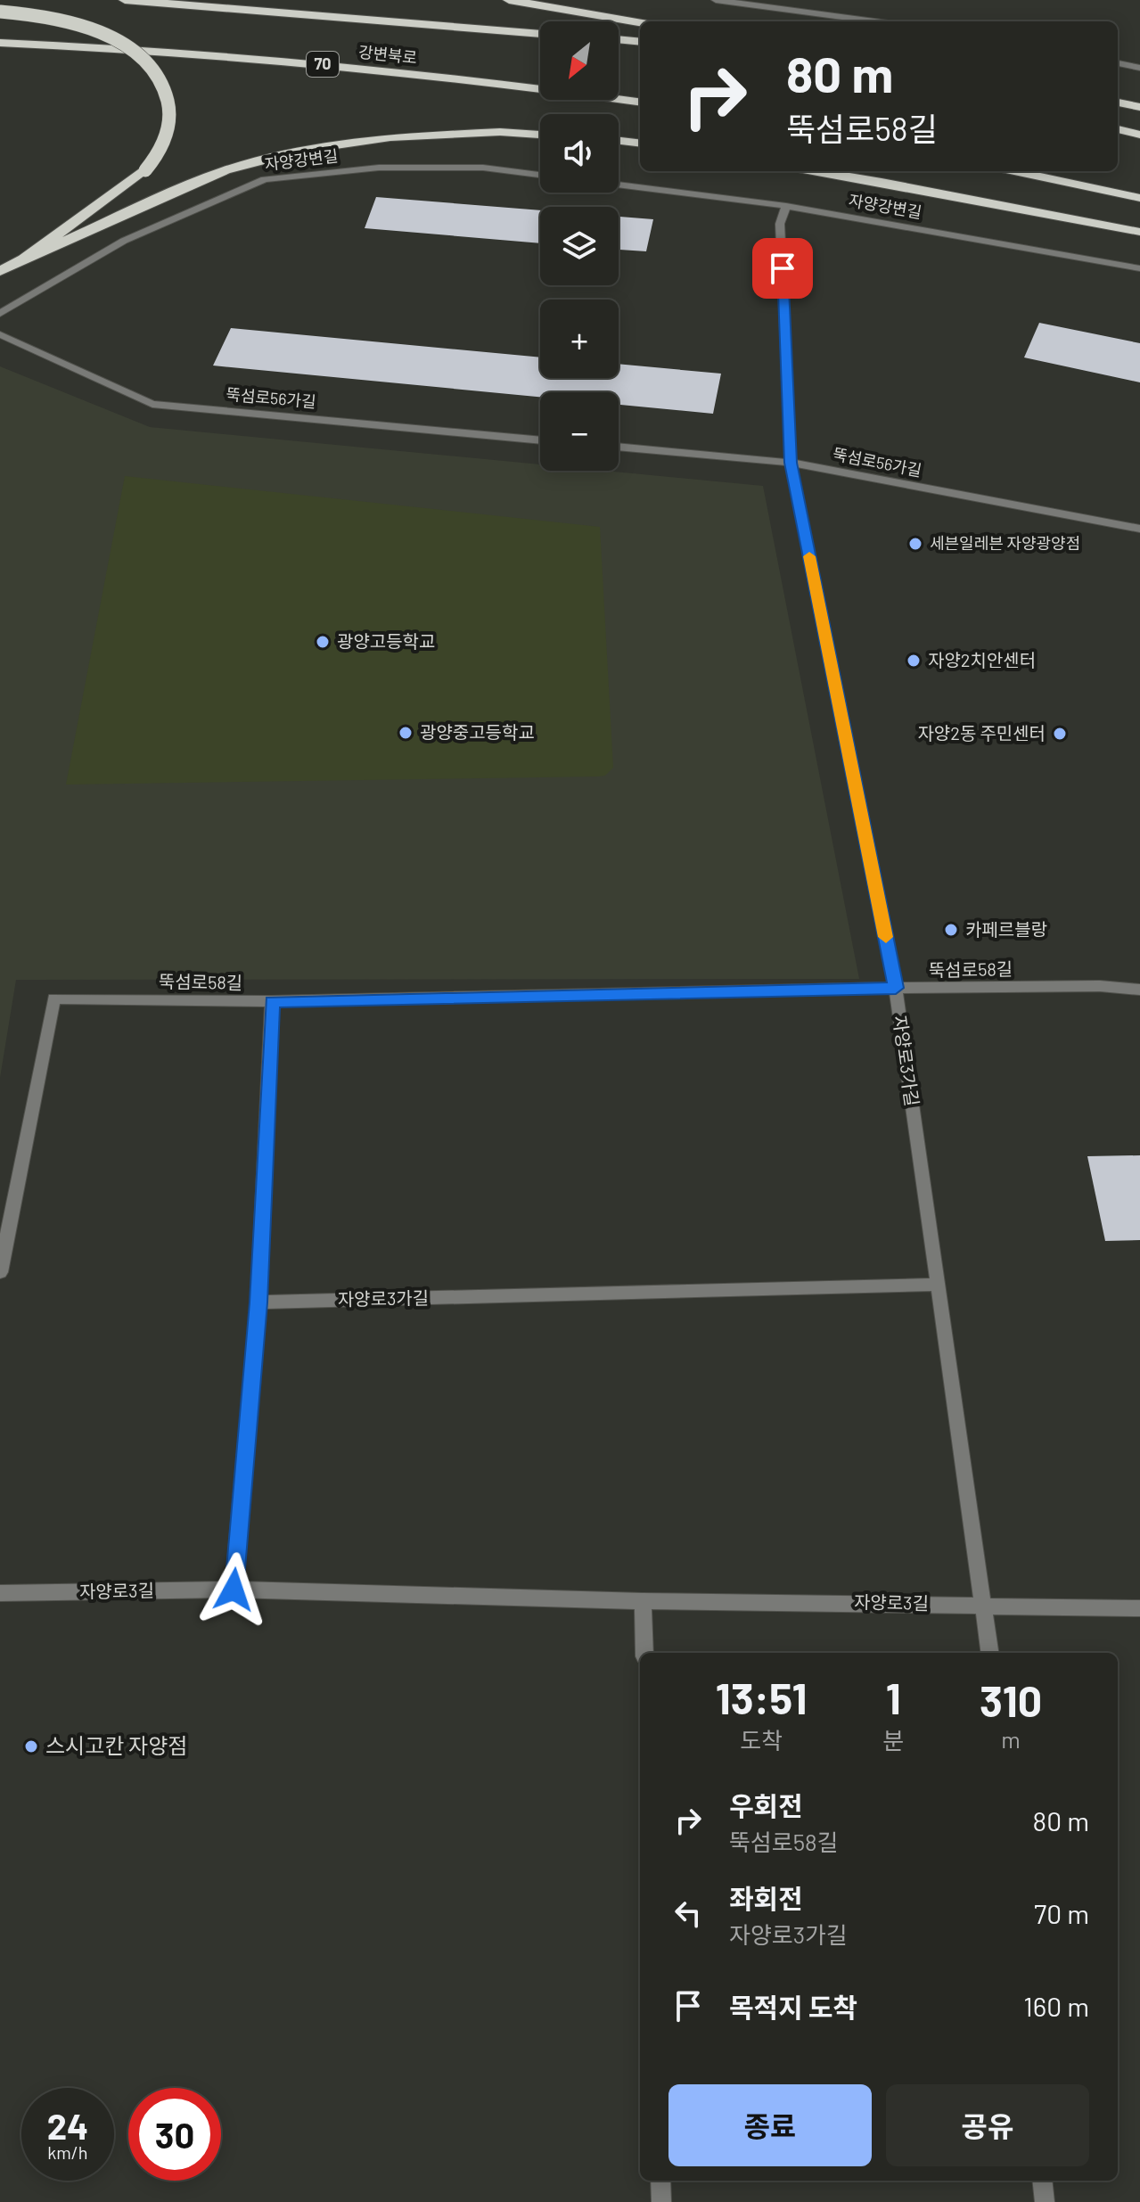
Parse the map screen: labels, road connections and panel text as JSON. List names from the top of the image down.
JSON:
{
  "streets": {
    "highway": ["강변북로", "70"],
    "street": [
      "자양강변길",
      "뚝섬로56가길",
      "뚝섬로58길",
      "자양로3가길",
      "자양로3길"
    ]
  },
  "crossings": [
    ["자양강변길", "자양로3가길"],
    ["뚝섬로56가길", "자양로3가길"],
    ["뚝섬로58길", "자양로3가길"],
    ["자양로3가길", "자양로3길"]
  ],
  "places": [
    "세븐일레븐 자양광양점",
    "광양고등학교",
    "자양2치안센터",
    "광양중고등학교",
    "자양2동 주민센터",
    "카페르블랑",
    "스시고칸 자양점"
  ],
  "north": "bottom left",
  "page": {
    "map_buttons": ["+", "−"],
    "turn": ["80 m", "뚝섬로58길"],
    "eta": [
      "13:51",
      "도착",
      "1",
      "분",
      "310",
      "m"
    ],
    "list": [
      {
        "name": "우회전",
        "note": "뚝섬로58길",
        "value": "80 m"
      },
      {
        "name": "좌회전",
        "note": "자양로3가길",
        "value": "70 m"
      },
      {
        "name": "목적지 도착",
        "value": "160 m"
      }
    ],
    "buttons": ["종료", "공유"],
    "speed": "24 km/h",
    "limit": "30"
  }
}
